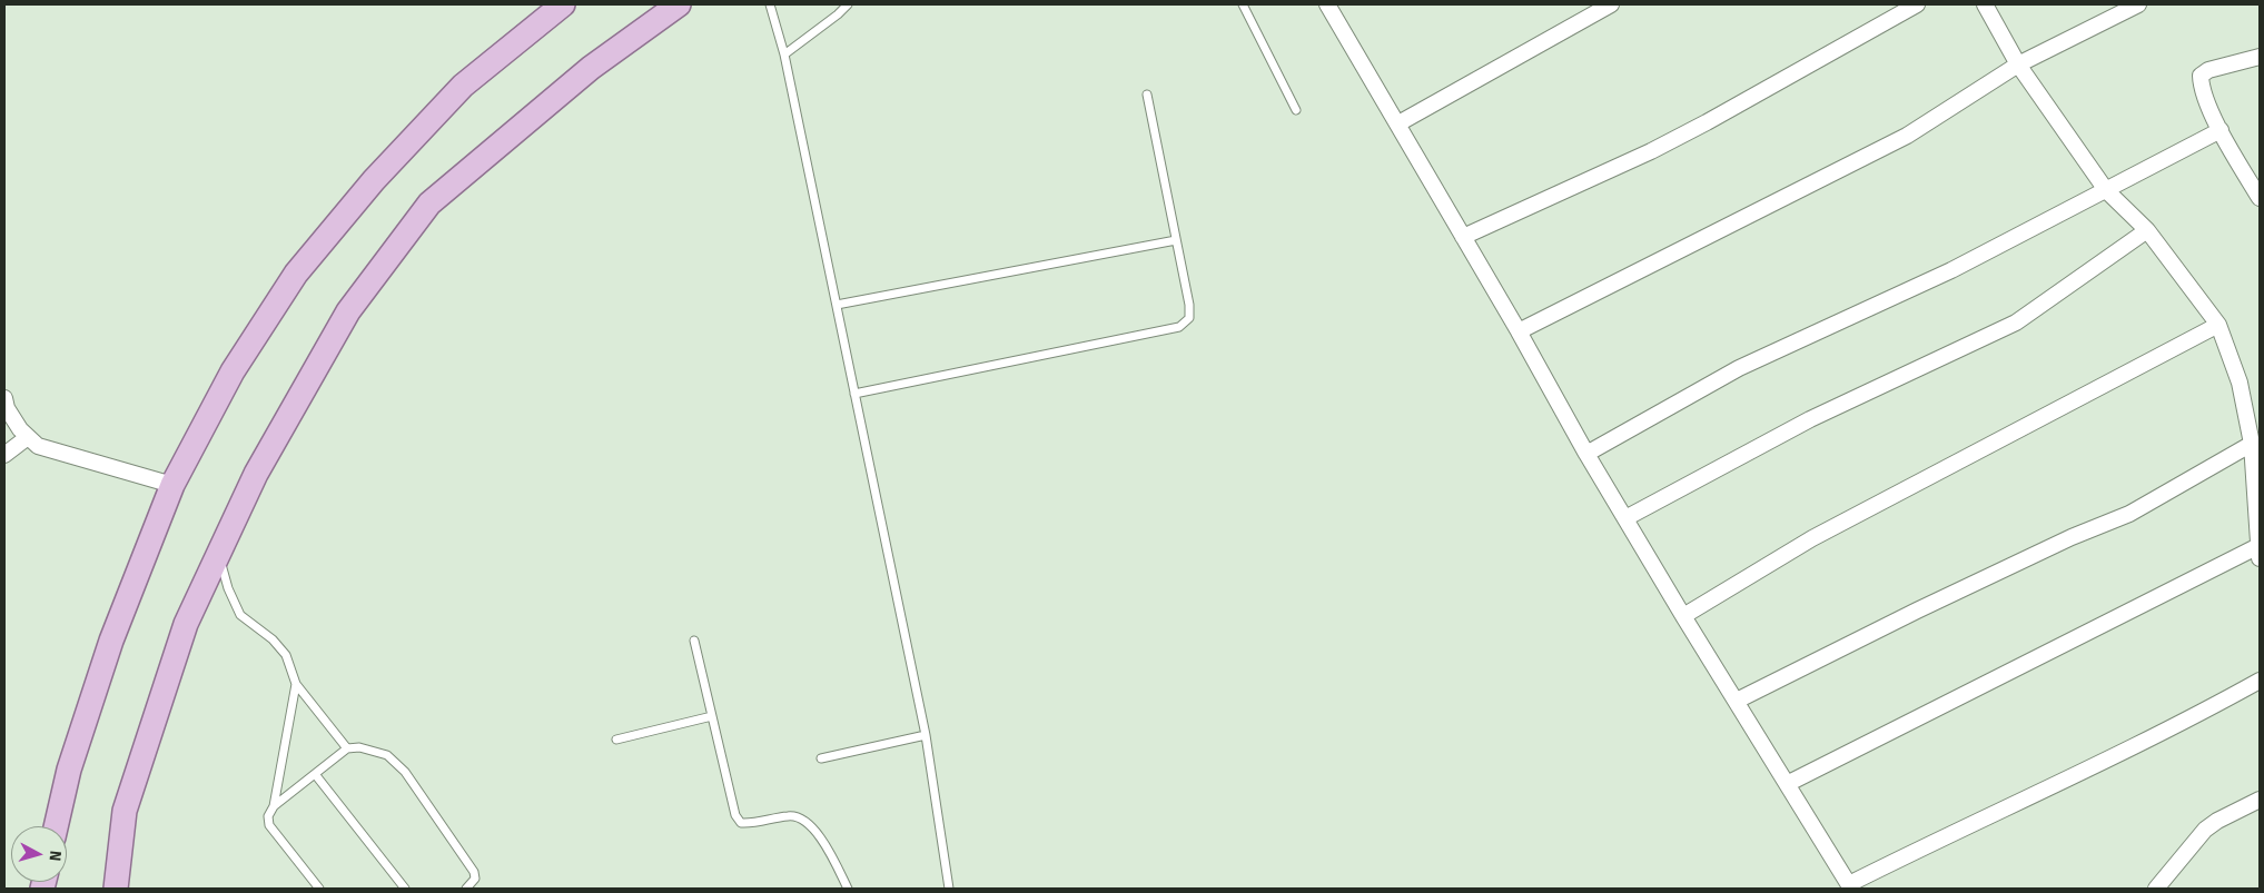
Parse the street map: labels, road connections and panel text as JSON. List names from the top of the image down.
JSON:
{
  "north": "right"
}
